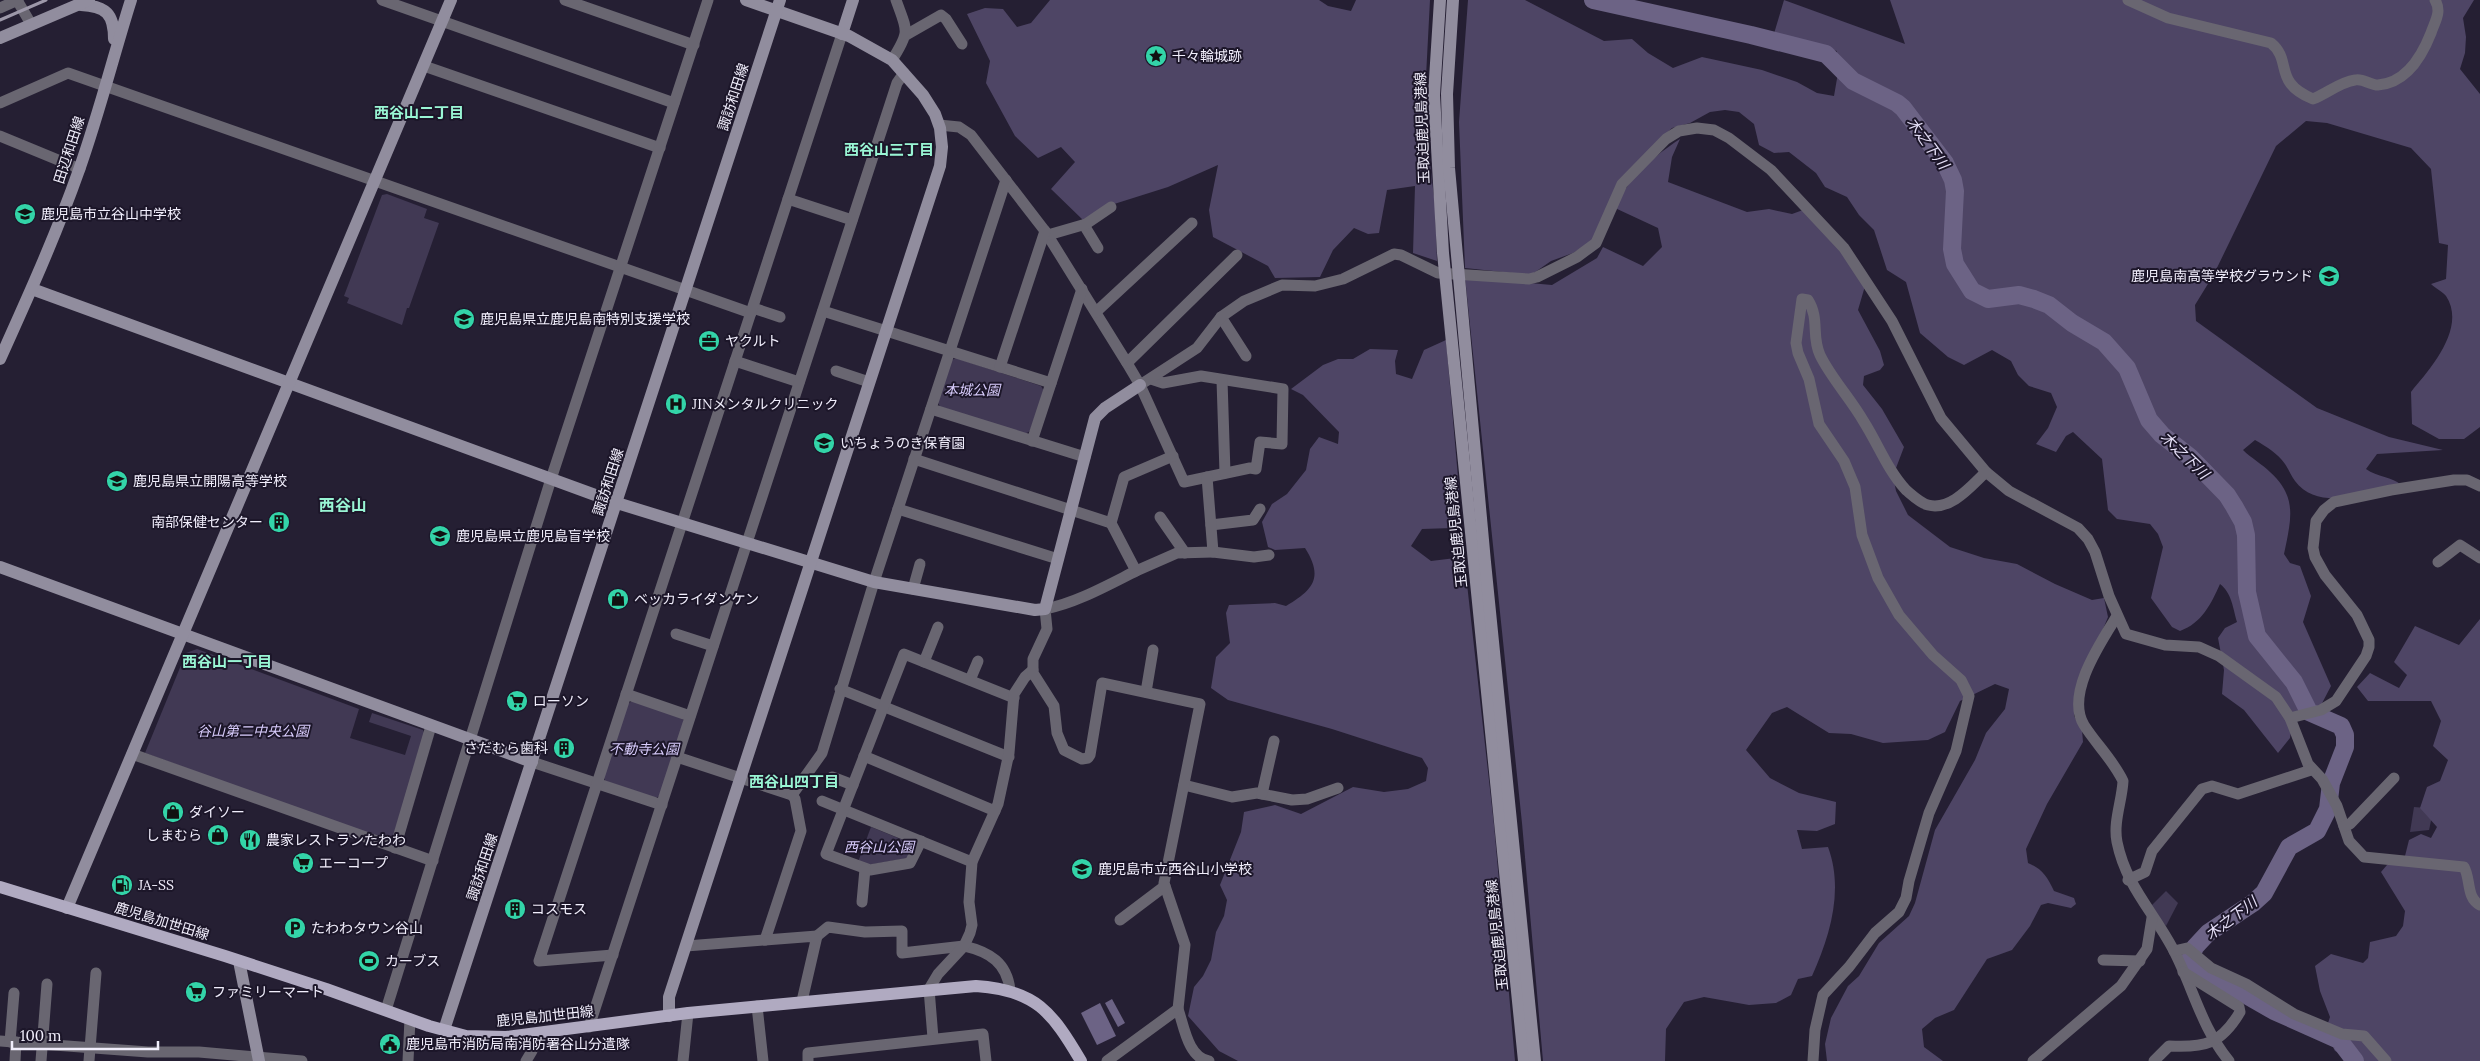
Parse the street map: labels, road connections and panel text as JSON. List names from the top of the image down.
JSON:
{
  "streets": {
    "main road": ["鹿児島加世田線"],
    "street": ["諏訪和田線", "玉取迫鹿児島港線", "田辺和田線"]
  },
  "crossings": [
    ["諏訪和田線", "鹿児島加世田線"]
  ],
  "districts": [
    "西谷山二丁目",
    "西谷山三丁目",
    "西谷山",
    "西谷山一丁目",
    "西谷山四丁目"
  ],
  "water": ["木之下川"],
  "parks": [
    "本城公園",
    "谷山第二中央公園",
    "不動寺公園",
    "西谷山公園"
  ],
  "places": {
    "place": ["千々輪城跡"],
    "school or university": [
      "鹿児島市立谷山中学校",
      "鹿児島南高等学校グラウンド",
      "鹿児島県立鹿児島南特別支援学校",
      "いちょうのき保育園",
      "鹿児島県立開陽高等学校",
      "鹿児島県立鹿児島盲学校",
      "鹿児島市立西谷山小学校"
    ],
    "office": ["ヤクルト"],
    "hospital": ["JINメンタルクリニック"],
    "building": ["南部保健センター", "さだむら歯科", "コスモス"],
    "shop": ["ベッカライダンケン", "ダイソー", "しまむら"],
    "supermarket": ["ローソン", "エーコープ", "ファミリーマート"],
    "restaurant": ["農家レストランたわわ"],
    "fuel station": ["JA-SS"],
    "parking": ["たわわタウン谷山"],
    "sports": ["カーブス"],
    "public building": ["鹿児島市消防局南消防署谷山分遣隊"]
  },
  "scale_bar": "100 m"
}
